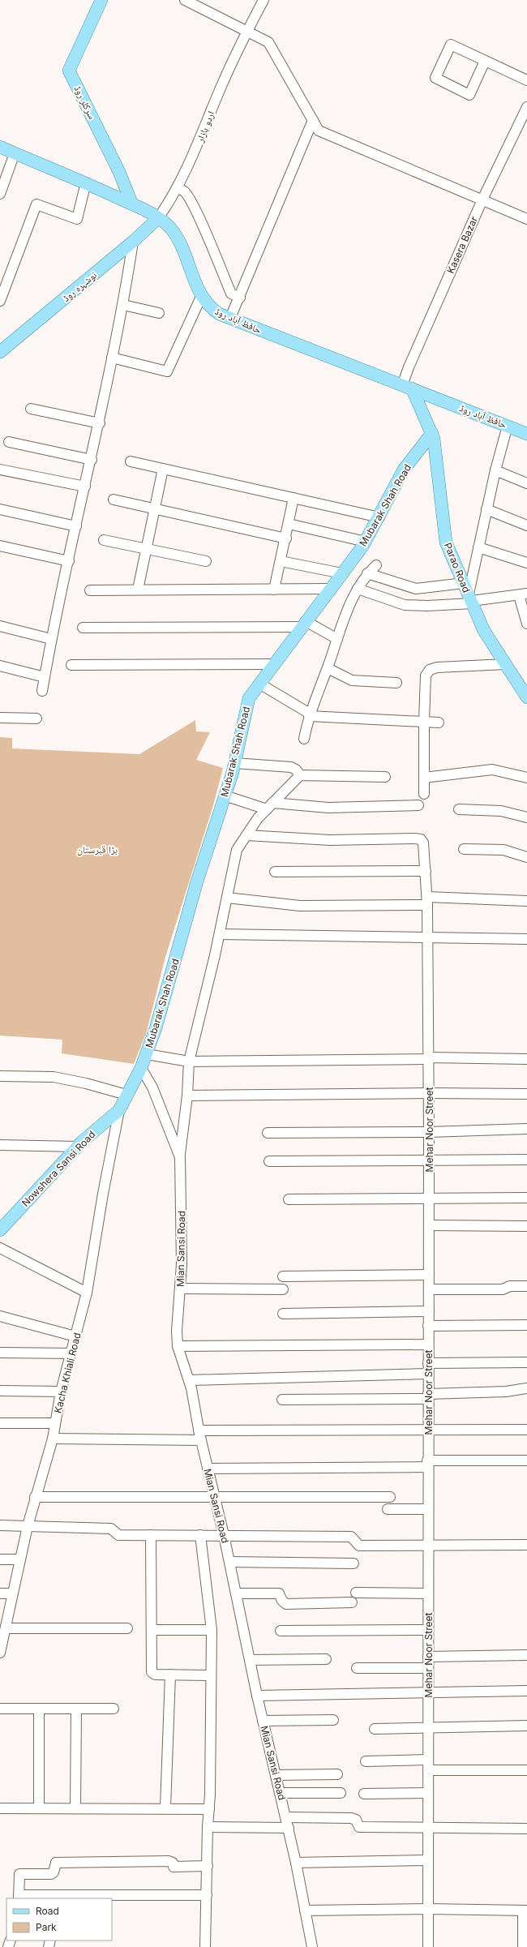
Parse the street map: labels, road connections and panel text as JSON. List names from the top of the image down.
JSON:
{
  "streets": {
    "main road": [
      "سرکلر روڈ",
      "نوشہرہ روڈ",
      "حافظ آباد روڈ",
      "Mubarak Shah Road",
      "Parao Road",
      "Nowshera Sansi Road"
    ],
    "street": [
      "اردو بازار",
      "Kasera Bazar",
      "Mehar Noor Street",
      "Mian Sansi Road",
      "Kacha Khiali Road"
    ]
  },
  "crossings": [
    ["سرکلر روڈ", "حافظ آباد روڈ"],
    ["اردو بازار", "نوشہرہ روڈ"],
    ["اردو بازار", "حافظ آباد روڈ"],
    ["Kasera Bazar", "حافظ آباد روڈ"],
    ["Kasera Bazar", "Parao Road"],
    ["نوشہرہ روڈ", "حافظ آباد روڈ"],
    ["حافظ آباد روڈ", "Parao Road"],
    ["Mubarak Shah Road", "Parao Road"],
    ["Mubarak Shah Road", "Nowshera Sansi Road"],
    ["Mubarak Shah Road", "Mian Sansi Road"],
    ["Mubarak Shah Road", "Kacha Khiali Road"],
    ["Nowshera Sansi Road", "Kacha Khiali Road"]
  ],
  "parks": ["بڑا قبرستان"],
  "legend": ["Road", "Park"]
}
